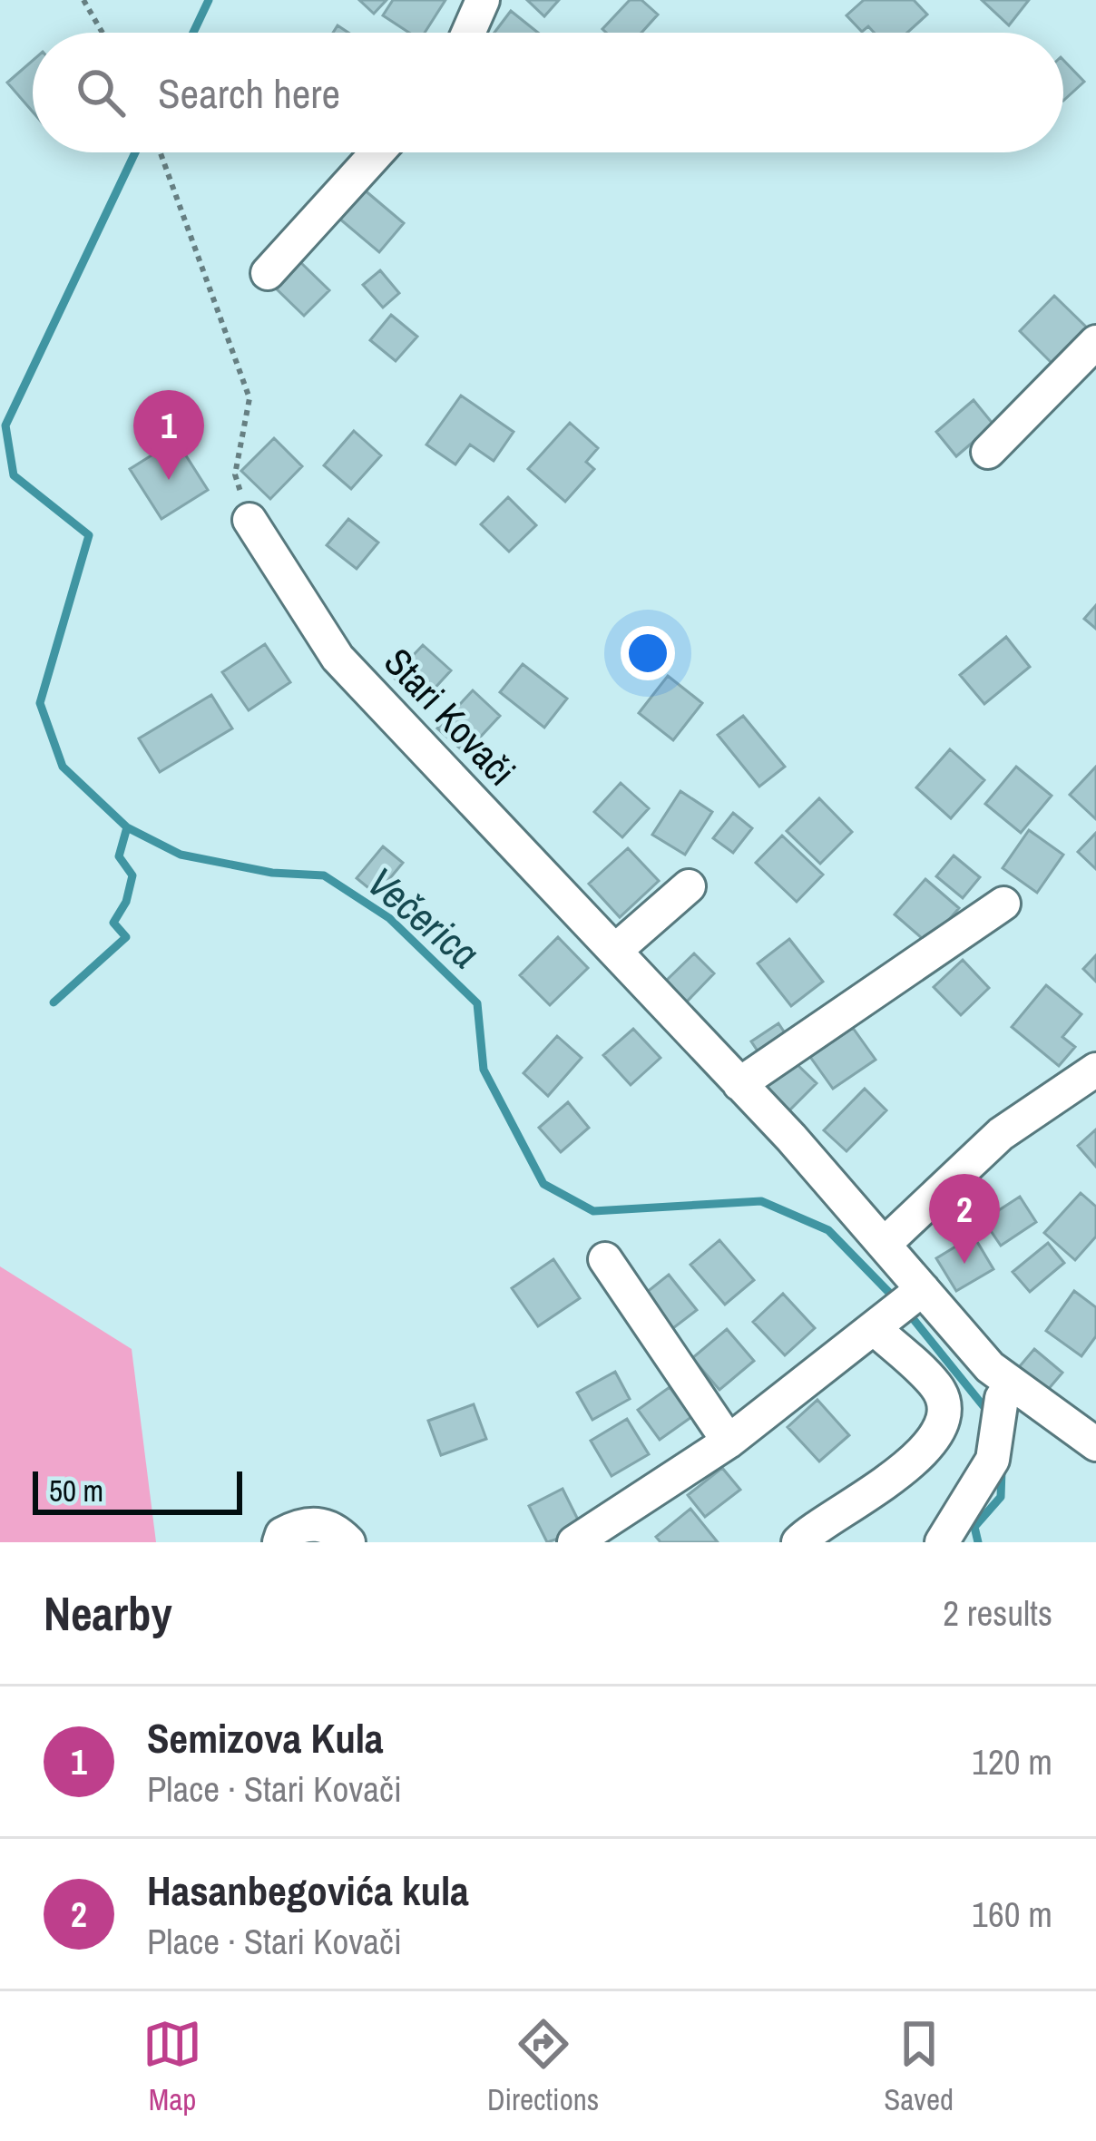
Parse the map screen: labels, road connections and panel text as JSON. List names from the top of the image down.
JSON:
{
  "streets": {
    "street": ["Stari Kovači"]
  },
  "water": ["Večerica"],
  "scale_bar": "50 m",
  "page": {
    "search": "Search here",
    "pins": ["1", "2"],
    "scale": "50 m",
    "heading": ["Nearby", "2 results"],
    "list": [
      {
        "mark": "1",
        "name": "Semizova Kula",
        "note": "Place · Stari Kovači",
        "value": "120 m"
      },
      {
        "mark": "2",
        "name": "Hasanbegovića kula",
        "note": "Place · Stari Kovači",
        "value": "160 m"
      }
    ],
    "nav": ["Map", "Directions", "Saved"]
  }
}
